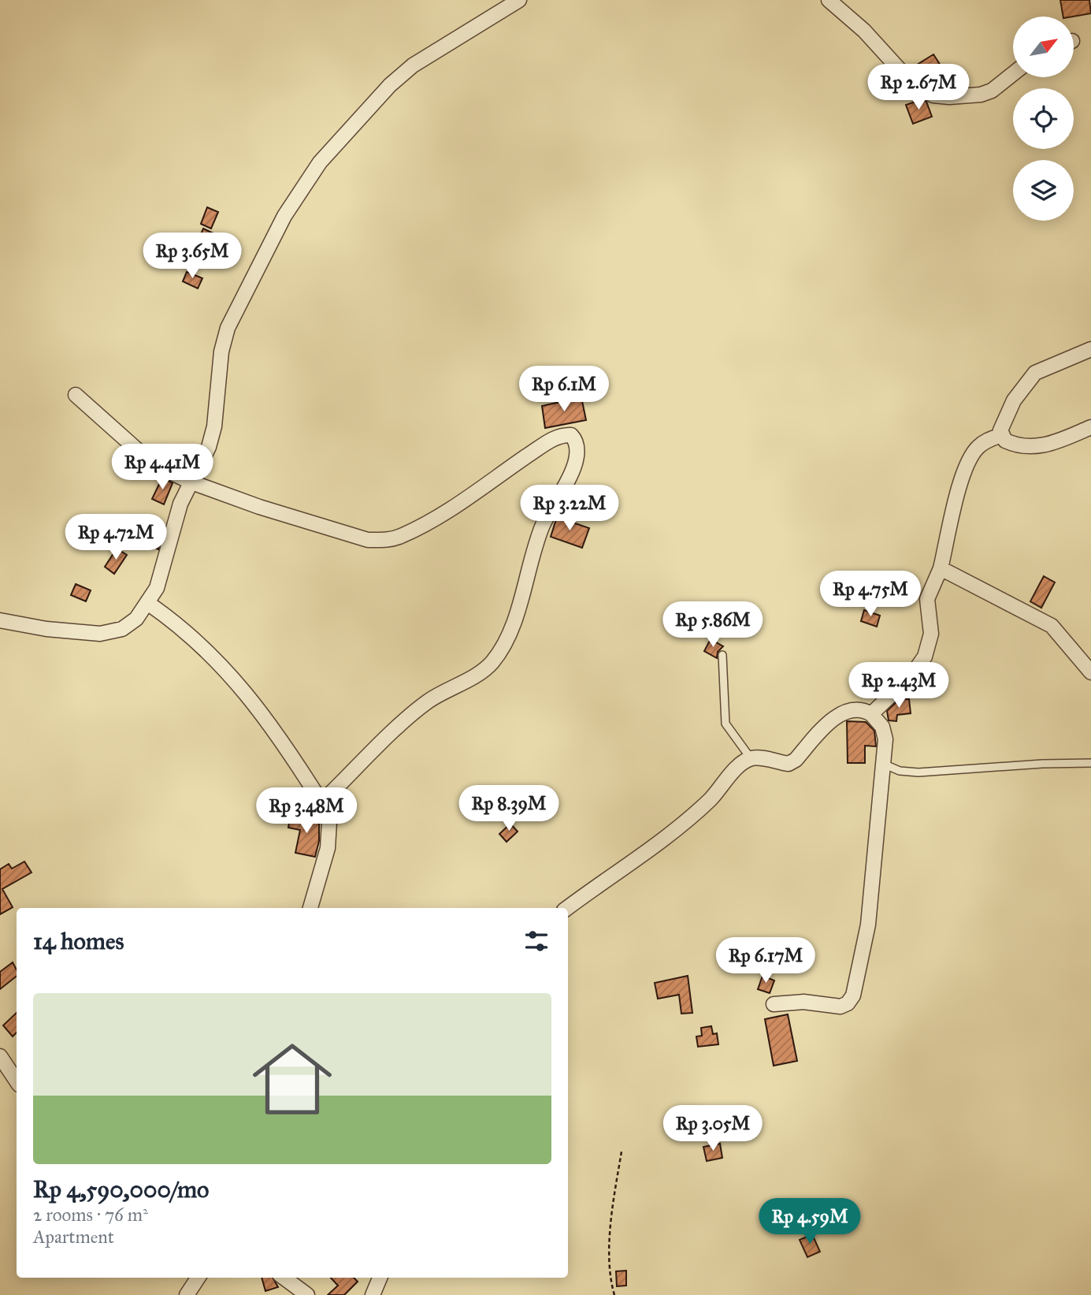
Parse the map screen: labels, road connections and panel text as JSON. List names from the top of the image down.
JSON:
{
  "north": "top right",
  "page": {
    "price": [
      "Rp 2.67M",
      "Rp 3.65M",
      "Rp 6.1M",
      "Rp 4.41M",
      "Rp 3.22M",
      "Rp 4.72M",
      "Rp 4.75M",
      "Rp 5.86M",
      "Rp 2.43M",
      "Rp 8.39M",
      "Rp 3.48M",
      "Rp 6.17M",
      "Rp 3.05M",
      "Rp 4.59M"
    ],
    "heading": "14 homes",
    "list": [
      {
        "name": "Rp 4,590,000/mo",
        "note": "2 rooms · 76 m² · Apartment"
      }
    ]
  }
}
